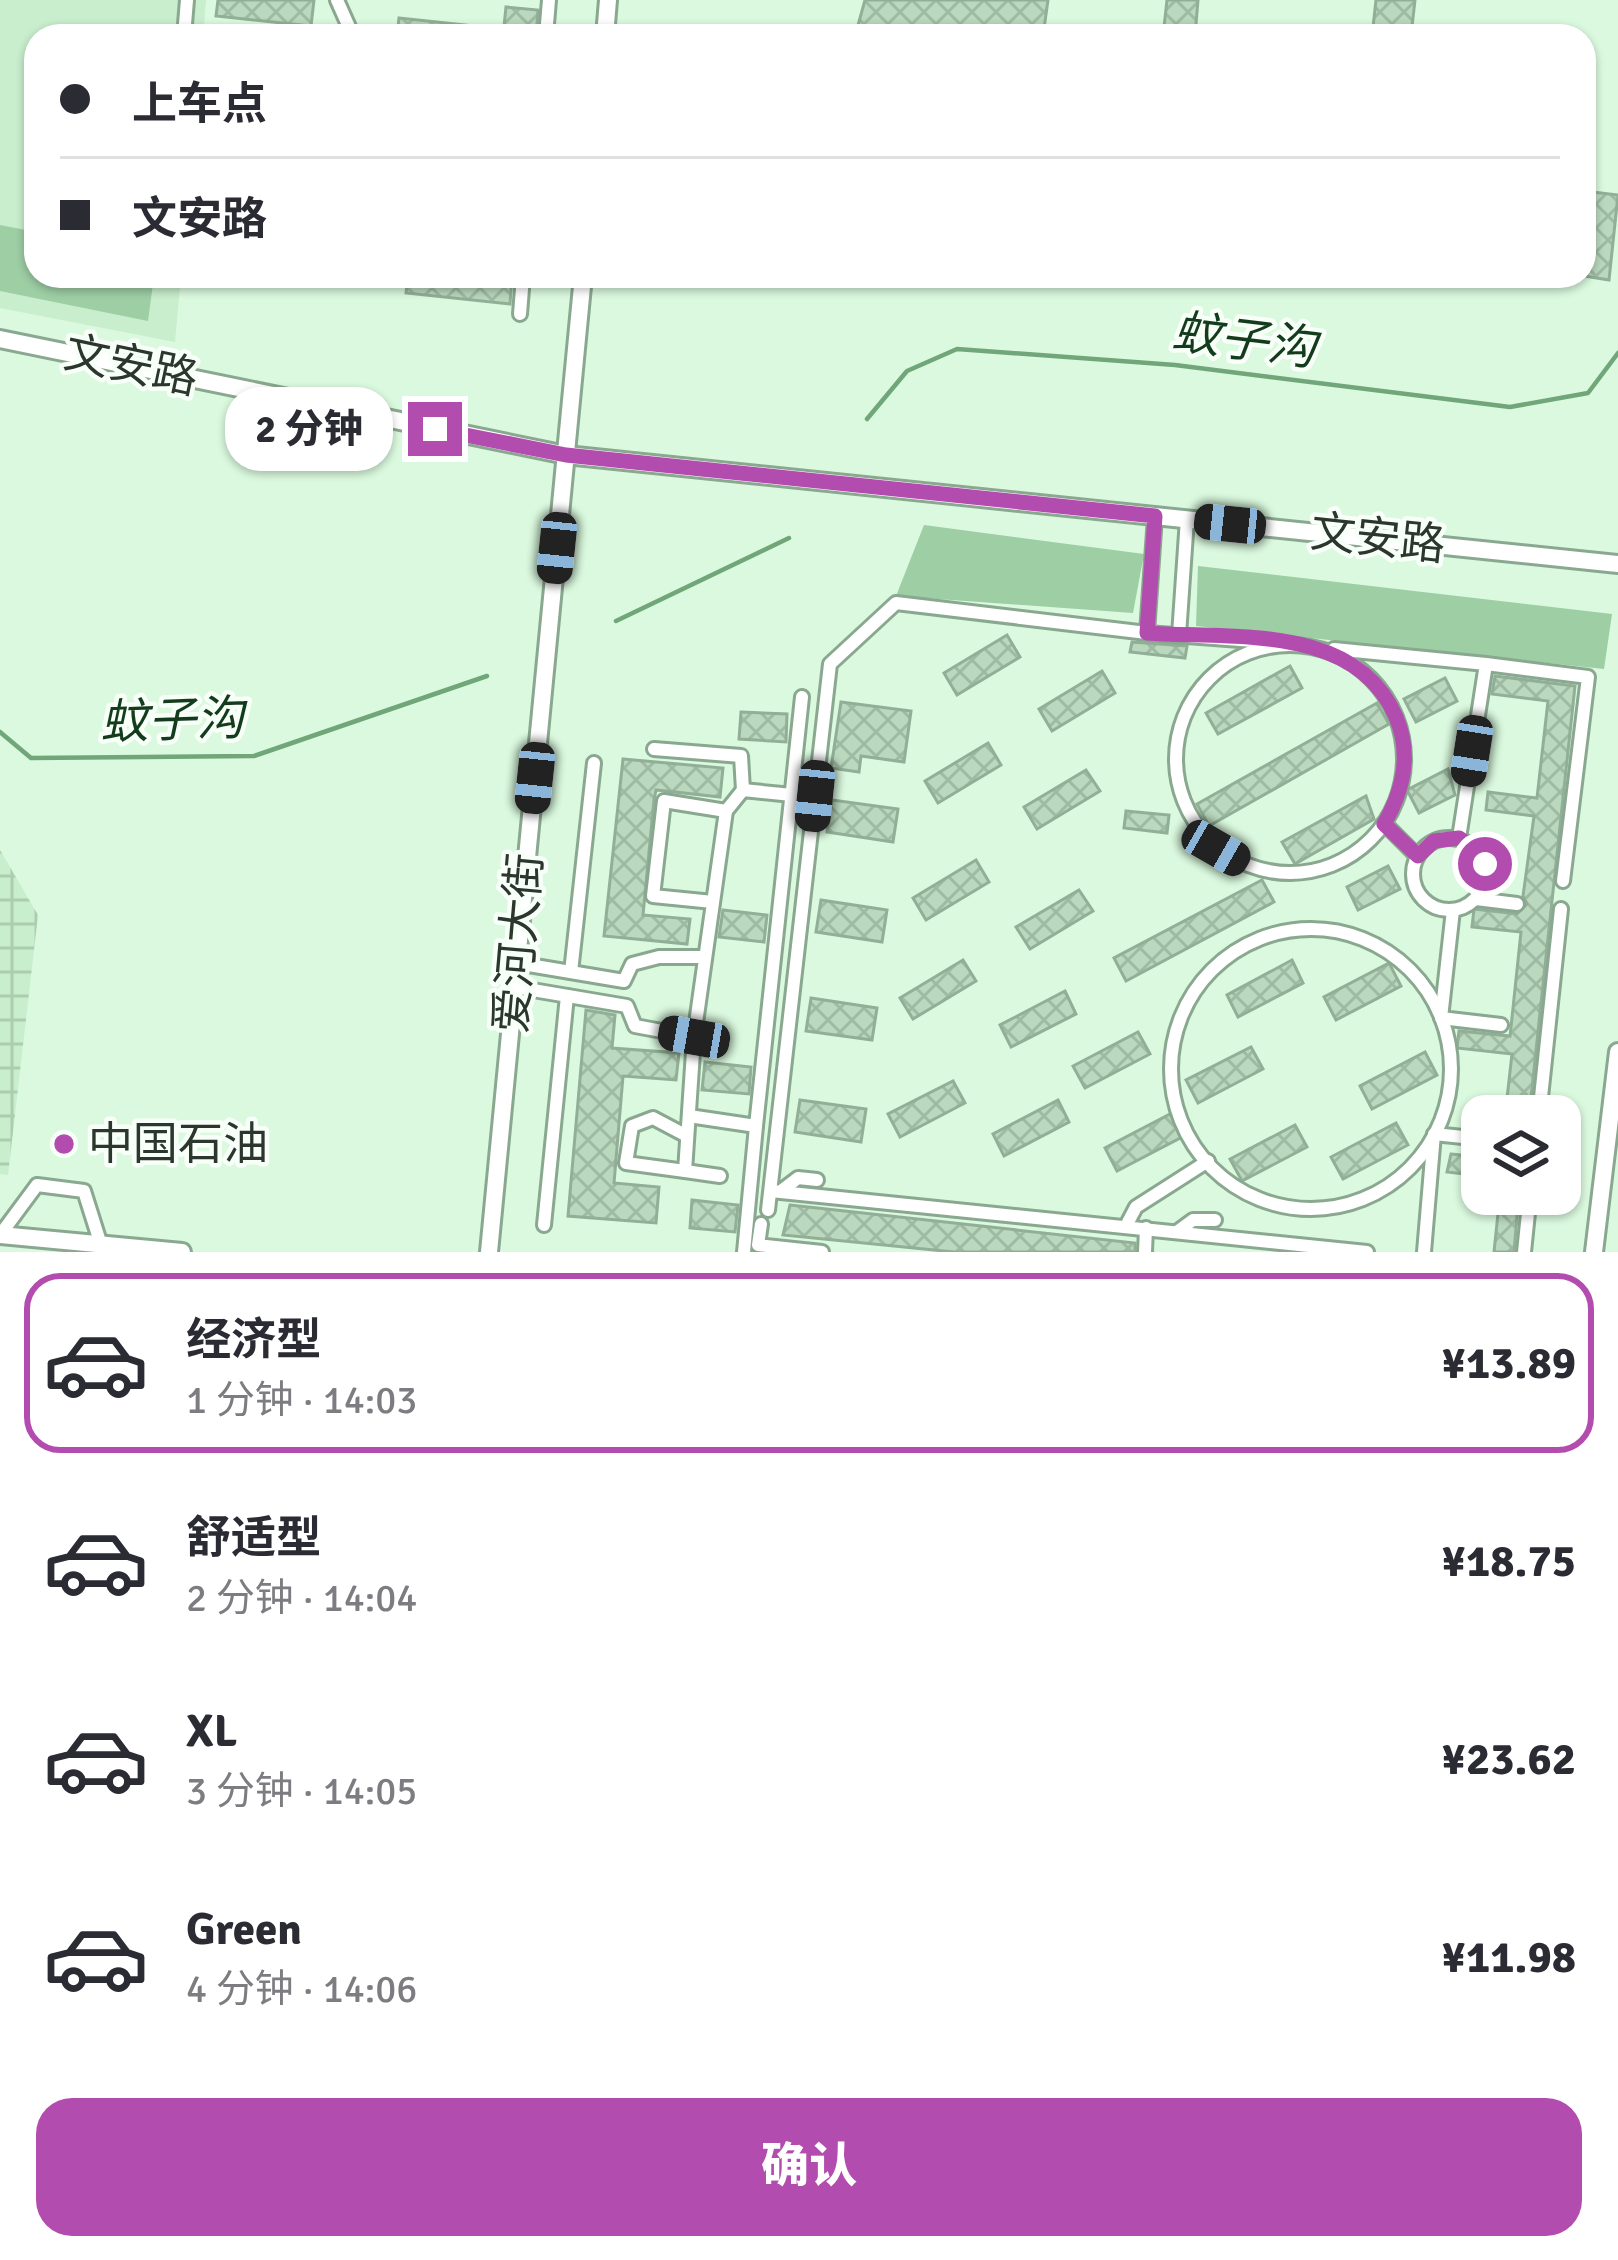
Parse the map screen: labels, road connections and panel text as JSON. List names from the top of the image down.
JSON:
{
  "streets": {
    "main road": ["文安路", "爱河大街"]
  },
  "crossings": [
    ["文安路", "爱河大街"]
  ],
  "water": ["蚊子沟"],
  "places": ["中国石油"],
  "page": {
    "banner": ["上车点", "文安路"],
    "bubble": "2 分钟",
    "list": [
      {
        "name": "经济型",
        "note": "1 分钟 · 14:03",
        "value": "¥13.89"
      },
      {
        "name": "舒适型",
        "note": "2 分钟 · 14:04",
        "value": "¥18.75"
      },
      {
        "name": "XL",
        "note": "3 分钟 · 14:05",
        "value": "¥23.62"
      },
      {
        "name": "Green",
        "note": "4 分钟 · 14:06",
        "value": "¥11.98"
      }
    ],
    "buttons": "确认"
  }
}
